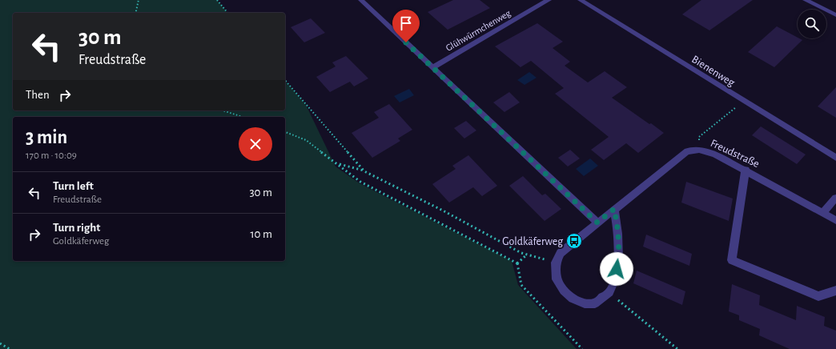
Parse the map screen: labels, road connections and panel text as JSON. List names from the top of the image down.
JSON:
{
  "streets": {
    "street": ["Glühwürmchenweg", "Bienenweg", "Freudstraße"]
  },
  "places": {
    "bus stop": ["Goldkäferweg"]
  },
  "page": {
    "turn": ["30 m", "Freudstraße"],
    "then": "Then",
    "heading": ["3 min", "170 m · 10:09"],
    "list": [
      {
        "name": "Turn left",
        "note": "Freudstraße",
        "value": "30 m"
      },
      {
        "name": "Turn right",
        "note": "Goldkäferweg",
        "value": "10 m"
      }
    ]
  }
}
